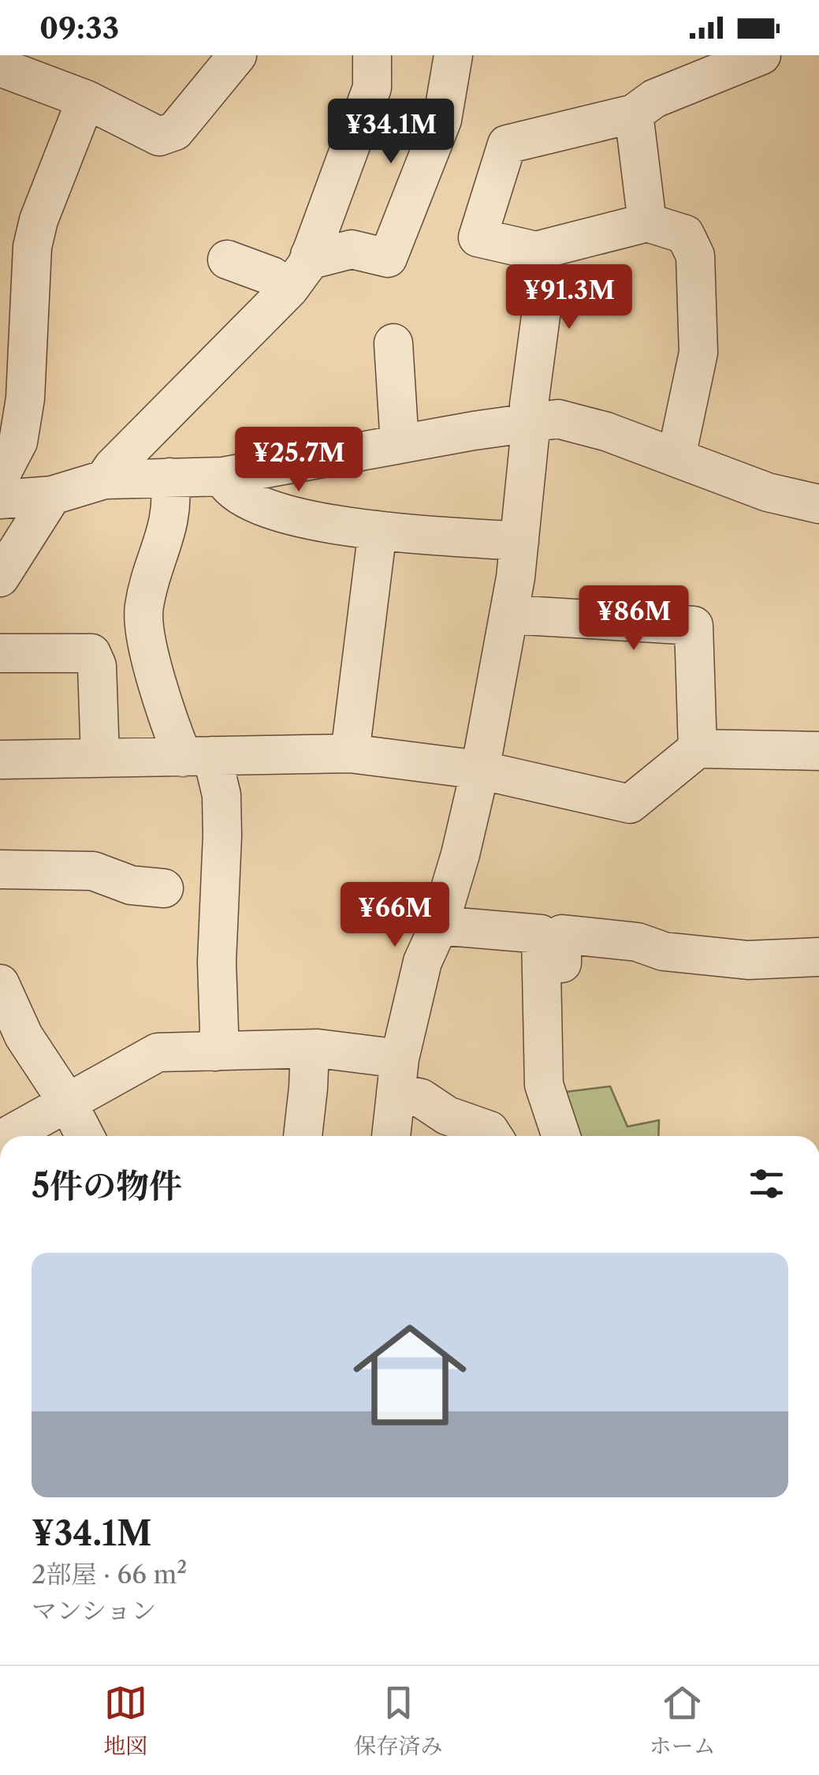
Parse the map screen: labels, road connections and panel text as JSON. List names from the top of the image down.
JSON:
{
  "page": {
    "status": "09:33",
    "price": [
      "¥34.1M",
      "¥91.3M",
      "¥25.7M",
      "¥86M",
      "¥66M"
    ],
    "heading": "5件の物件",
    "list": [
      {
        "name": "¥34.1M",
        "note": "2部屋 · 66 m² · マンション"
      }
    ],
    "tabs": ["地図", "保存済み", "ホーム"]
  }
}
